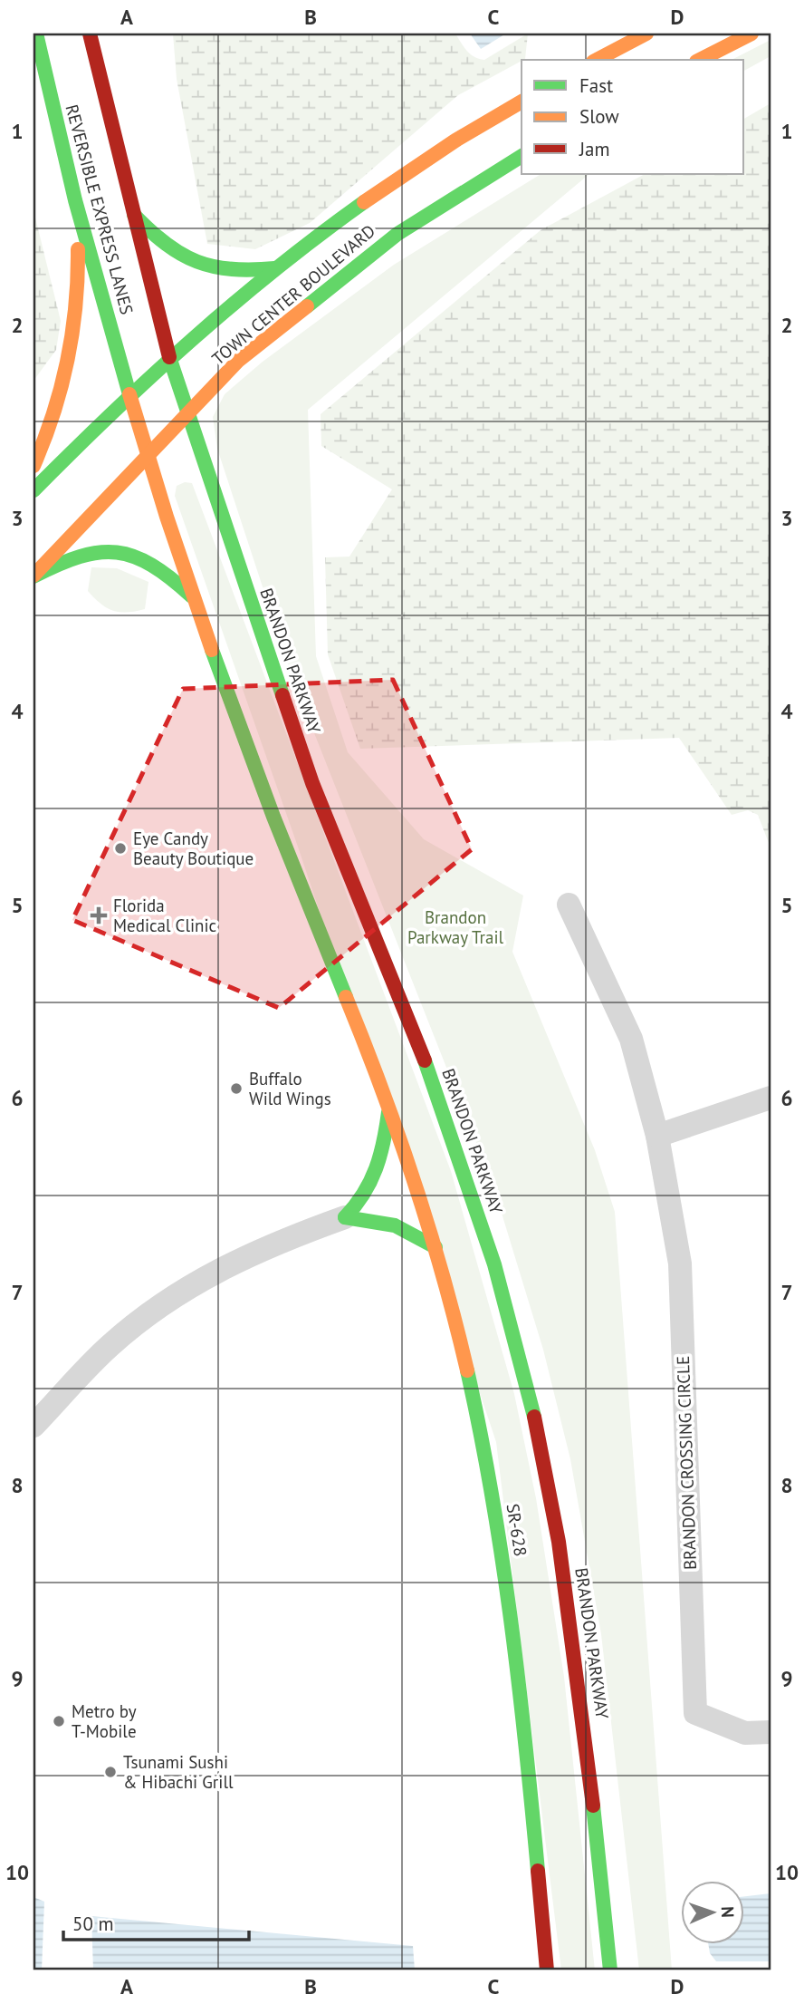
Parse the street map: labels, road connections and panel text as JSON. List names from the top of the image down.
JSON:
{
  "streets": {
    "main road": [
      "REVERSIBLE EXPRESS LANES",
      "TOWN CENTER BOULEVARD",
      "BRANDON PARKWAY",
      "SR-628"
    ],
    "street": ["BRANDON CROSSING CIRCLE"]
  },
  "crossings": [
    ["REVERSIBLE EXPRESS LANES", "TOWN CENTER BOULEVARD"],
    ["REVERSIBLE EXPRESS LANES", "BRANDON PARKWAY"],
    ["TOWN CENTER BOULEVARD", "BRANDON PARKWAY"]
  ],
  "parks": ["Brandon Parkway Trail"],
  "places": {
    "other": [
      "Eye Candy Beauty Boutique",
      "Buffalo Wild Wings",
      "Metro by T-Mobile",
      "Tsunami Sushi & Hibachi Grill"
    ],
    "health": ["Florida Medical Clinic"]
  },
  "legend": ["Fast", "Slow", "Jam"],
  "scale_bar": "50 m",
  "north": "right",
  "grid": {
    "columns": [
      "A",
      "B",
      "C",
      "D"
    ],
    "rows": [
      "1",
      "2",
      "3",
      "4",
      "5",
      "6",
      "7",
      "8",
      "9",
      "10"
    ]
  }
}
